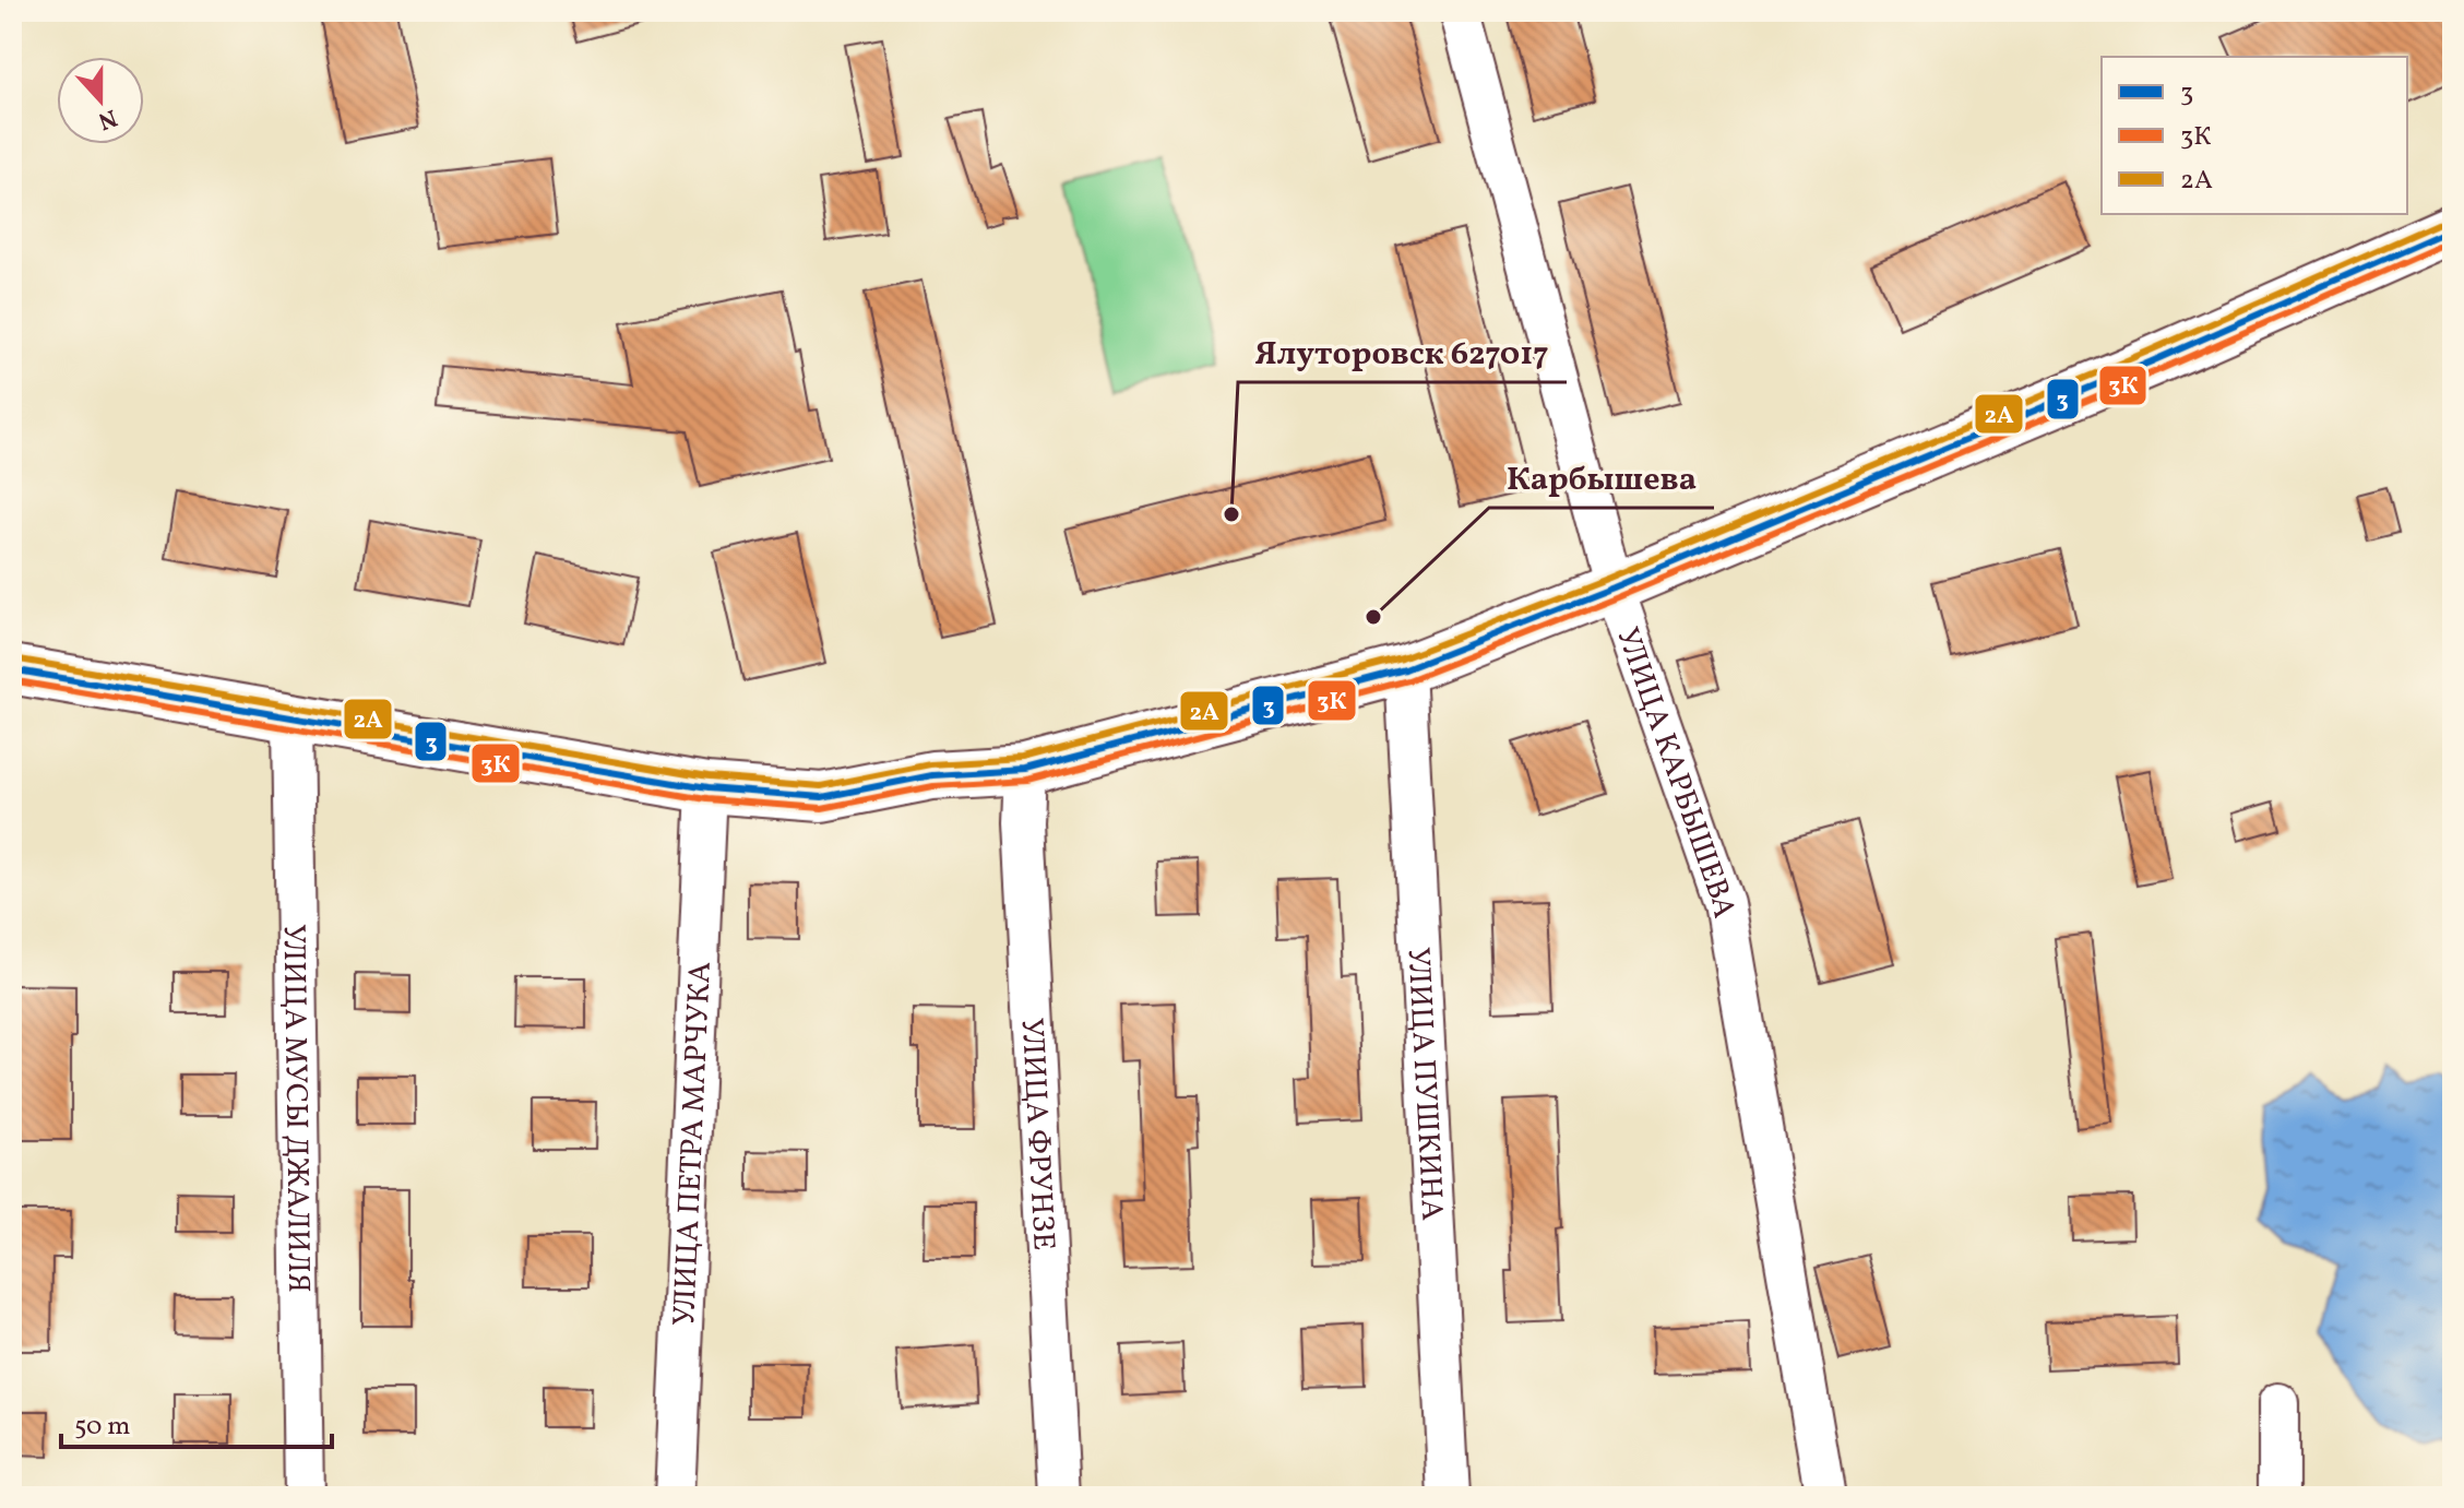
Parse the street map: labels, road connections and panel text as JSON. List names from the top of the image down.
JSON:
{
  "streets": {
    "street": [
      "УЛИЦА КАРБЫШЕВА",
      "УЛИЦА ПУШКИНА",
      "УЛИЦА МУСЫ ДЖАЛИЛЯ",
      "УЛИЦА ФРУНЗЕ",
      "УЛИЦА ПЕТРА МАРЧУКА"
    ]
  },
  "places": ["Ялуторовск 627017", "Карбышева"],
  "lines": ["transit line 2А", "transit line 3", "transit line 3К"],
  "legend": ["3", "3К", "2А"],
  "scale_bar": "50 m",
  "north": "bottom"
}
